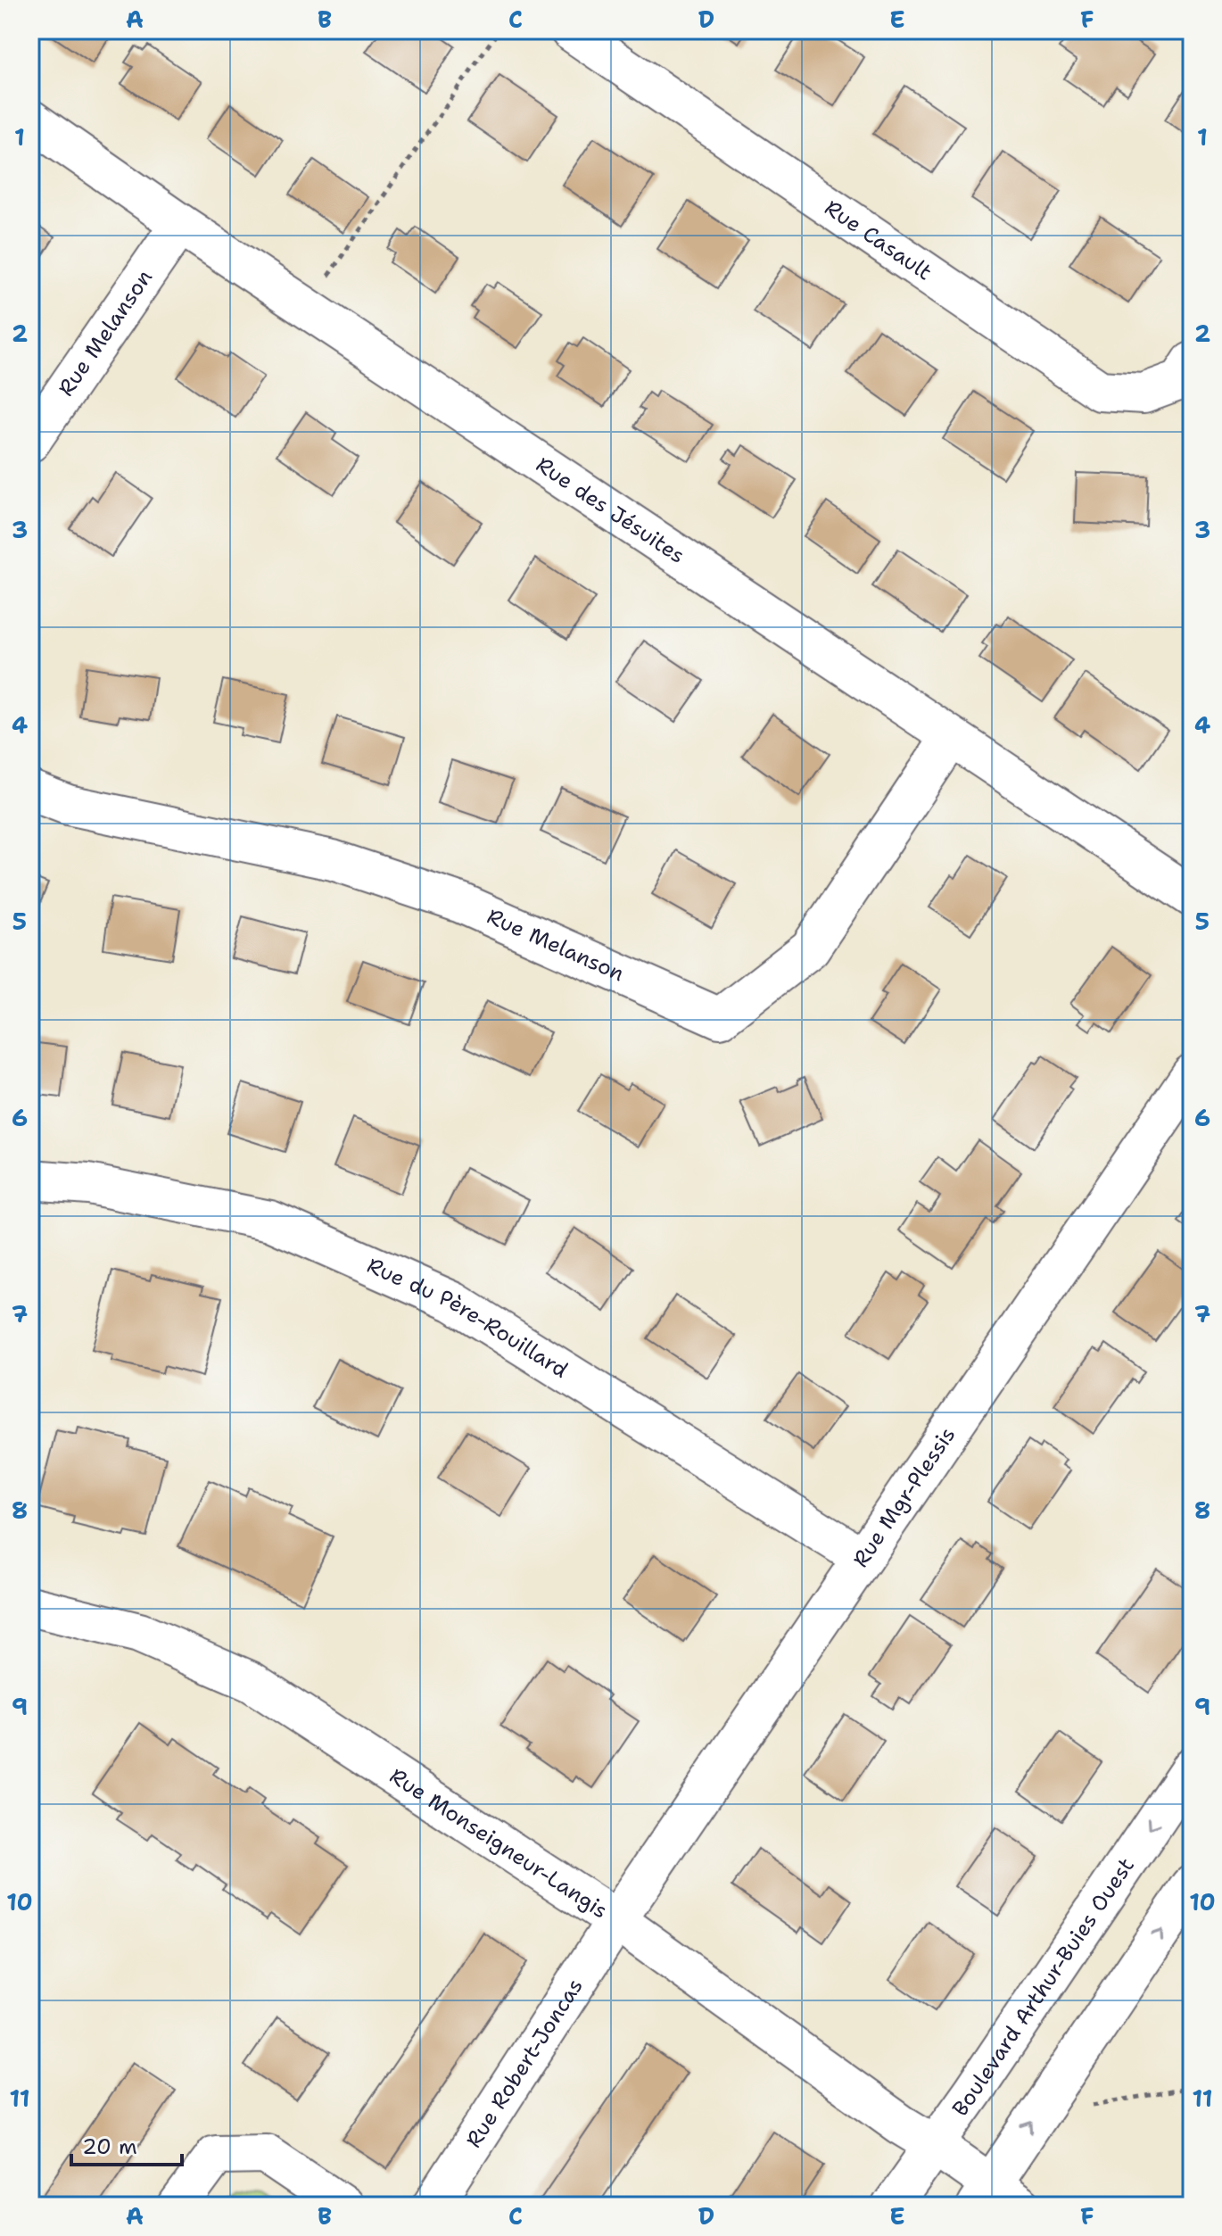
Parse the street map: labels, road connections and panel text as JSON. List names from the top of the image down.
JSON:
{
  "streets": {
    "street": [
      "Rue Casault",
      "Rue Melanson",
      "Rue des Jésuites",
      "Rue du Père-Rouillard",
      "Rue Mgr-Plessis",
      "Rue Monseigneur-Langis",
      "Boulevard Arthur-Buies Ouest",
      "Rue Robert-Joncas"
    ]
  },
  "crossings": [
    ["Rue Melanson", "Rue des Jésuites"],
    ["Rue du Père-Rouillard", "Rue Mgr-Plessis"],
    ["Rue Mgr-Plessis", "Rue Monseigneur-Langis"],
    ["Rue Mgr-Plessis", "Rue Robert-Joncas"],
    ["Rue Monseigneur-Langis", "Boulevard Arthur-Buies Ouest"],
    ["Rue Monseigneur-Langis", "Rue Robert-Joncas"]
  ],
  "scale_bar": "20 m",
  "grid": {
    "columns": [
      "A",
      "B",
      "C",
      "D",
      "E",
      "F"
    ],
    "rows": [
      "1",
      "2",
      "3",
      "4",
      "5",
      "6",
      "7",
      "8",
      "9",
      "10",
      "11"
    ]
  }
}
